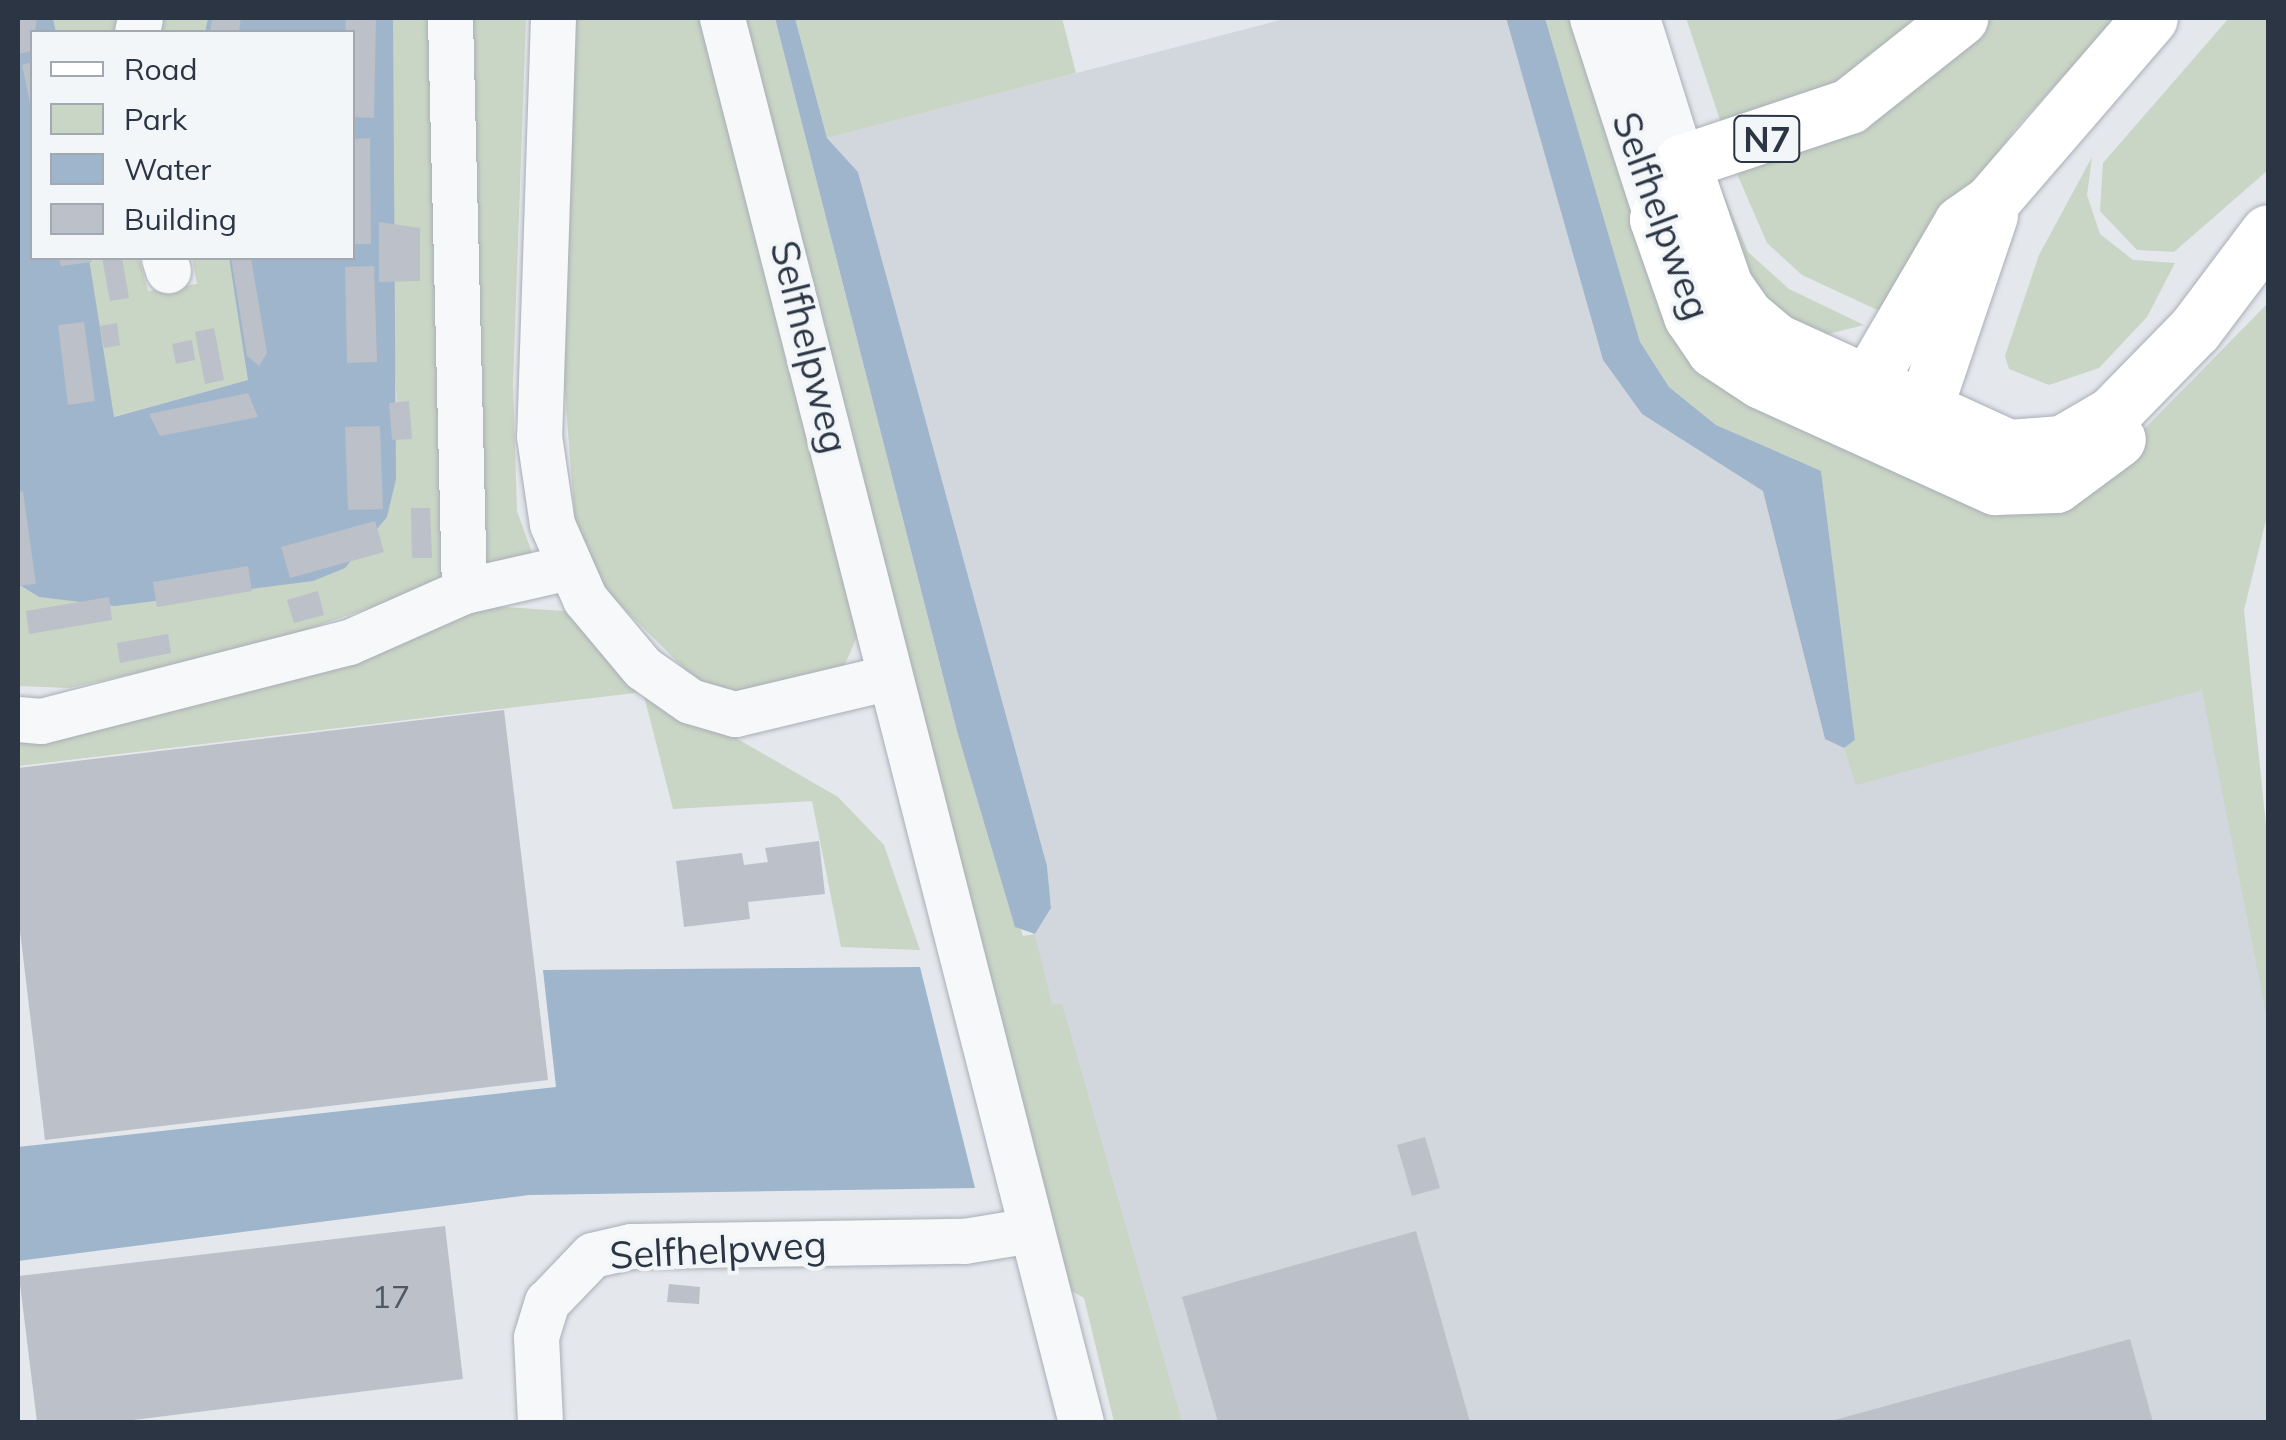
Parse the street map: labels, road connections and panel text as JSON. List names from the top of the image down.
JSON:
{
  "streets": {
    "main road": ["N7", "Selfhelpweg"]
  },
  "crossings": [
    ["N7", "Selfhelpweg"]
  ],
  "house_numbers": ["17"],
  "legend": [
    "Road",
    "Park",
    "Water",
    "Building"
  ]
}
